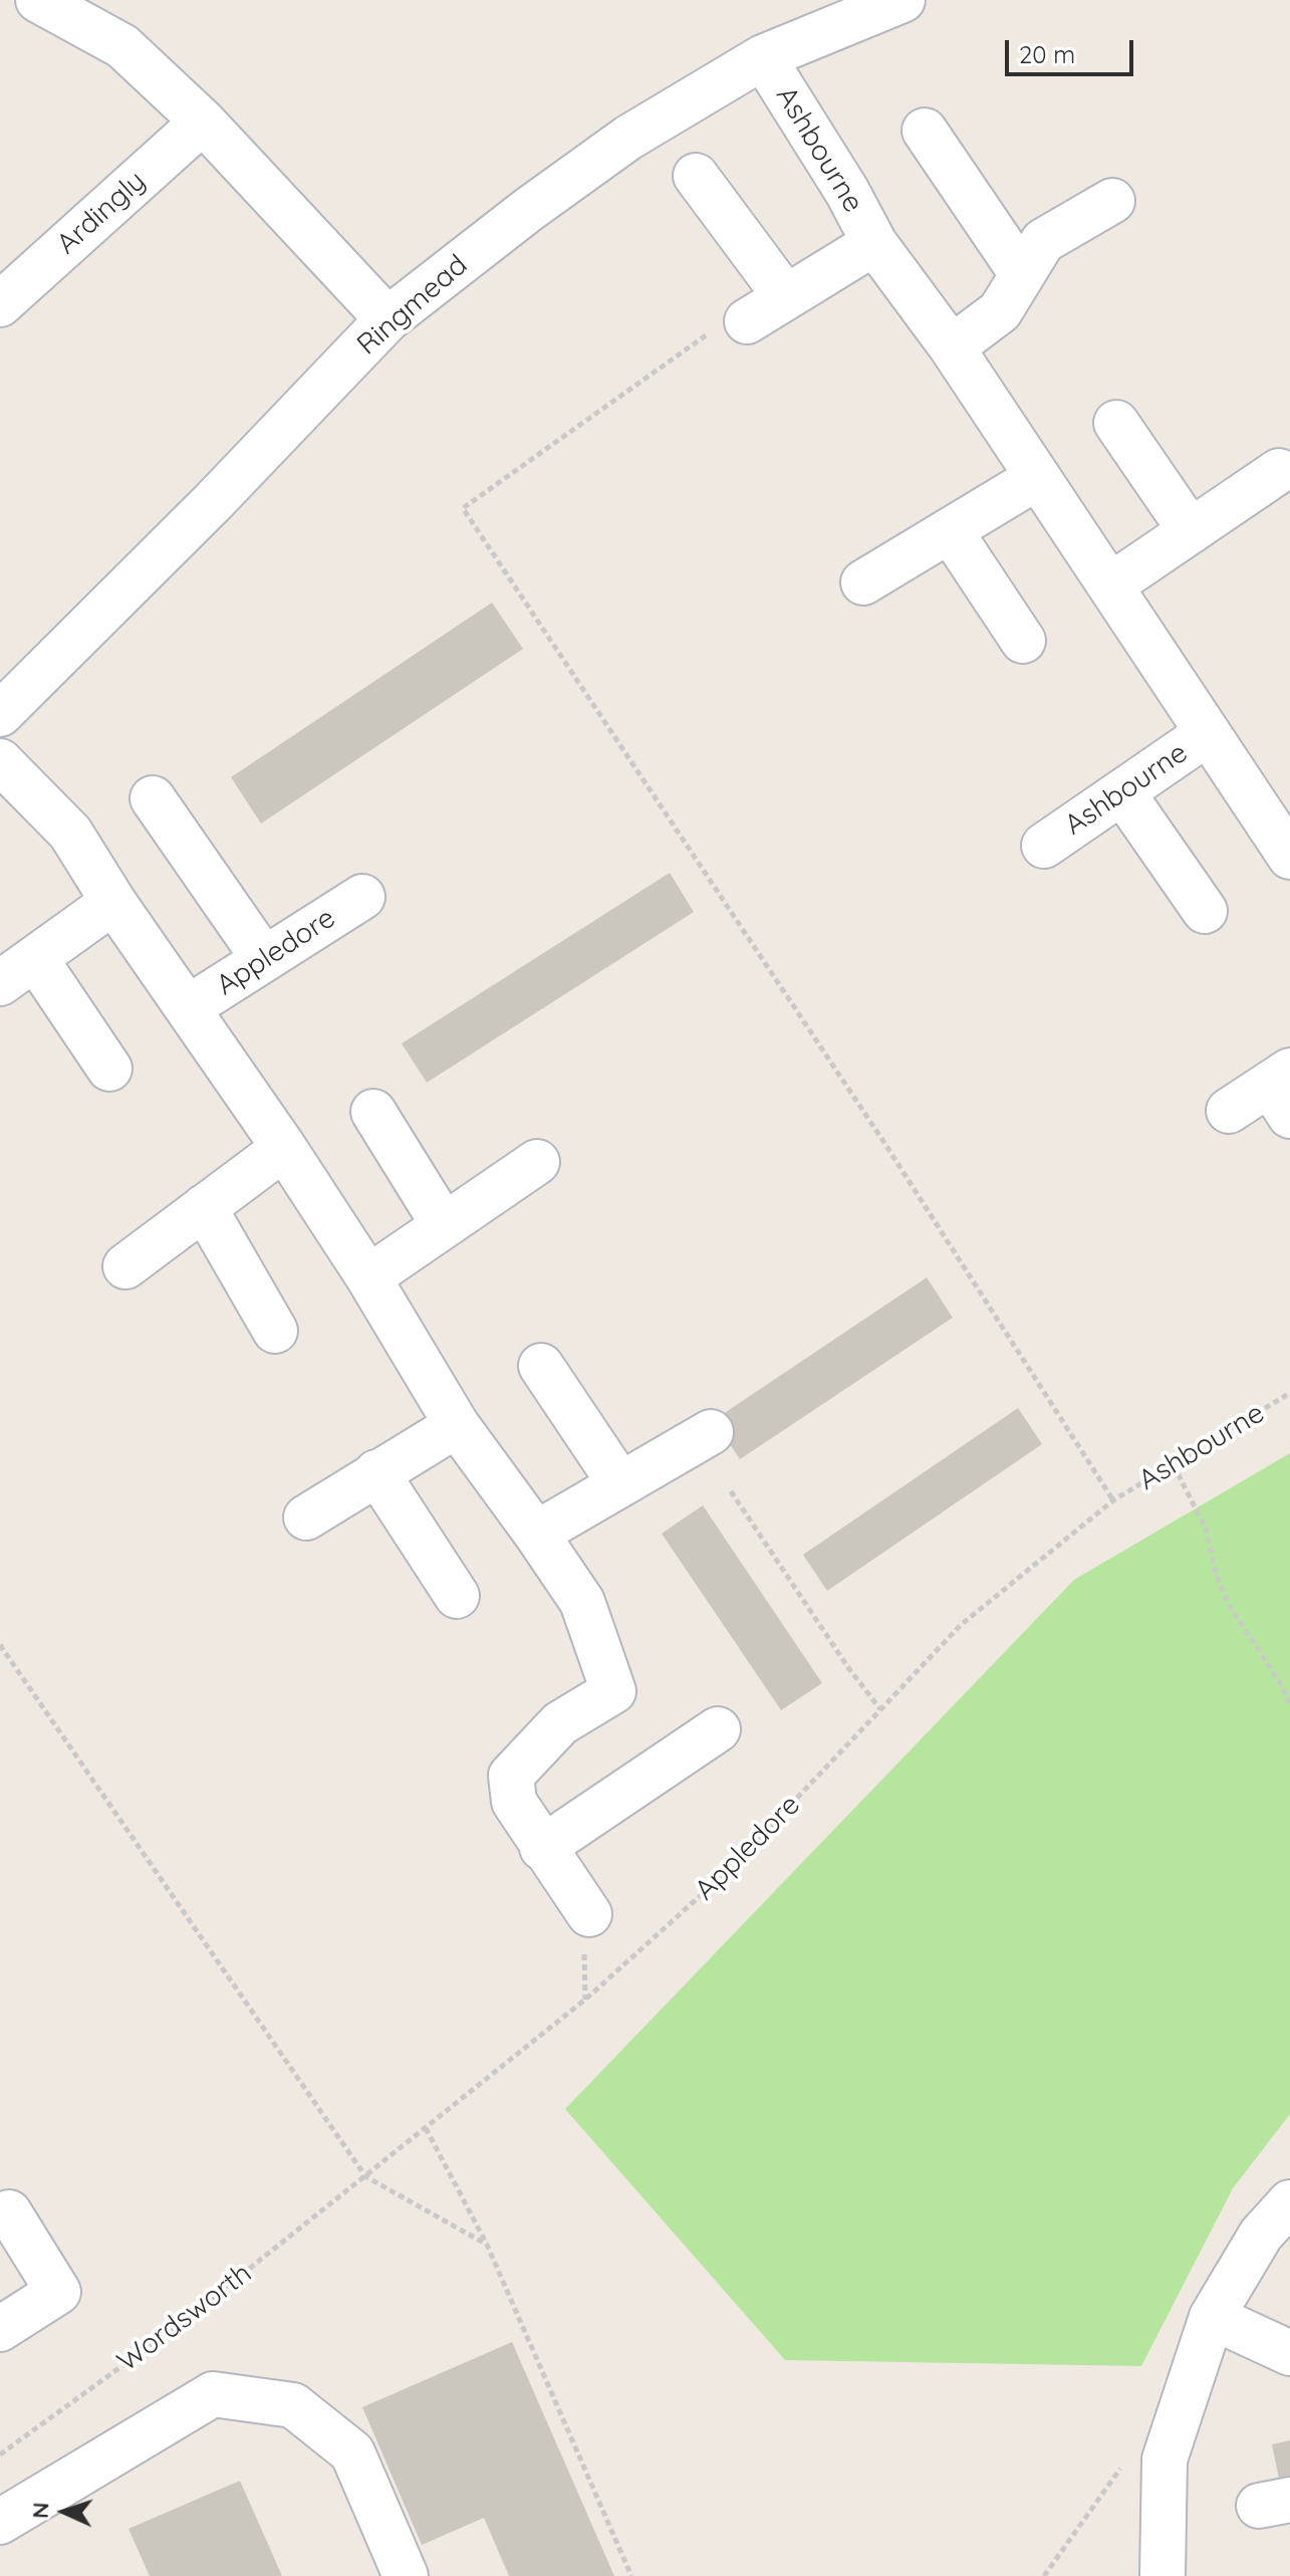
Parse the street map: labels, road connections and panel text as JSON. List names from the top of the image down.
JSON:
{
  "streets": {
    "street": [
      "Ashbourne",
      "Ardingly",
      "Ringmead",
      "Appledore"
    ],
    "path": ["Wordsworth"]
  },
  "crossings": [
    ["Ashbourne", "Ringmead"],
    ["Ashbourne", "Appledore"],
    ["Appledore", "Wordsworth"]
  ],
  "scale_bar": "20 m",
  "north": "left"
}
